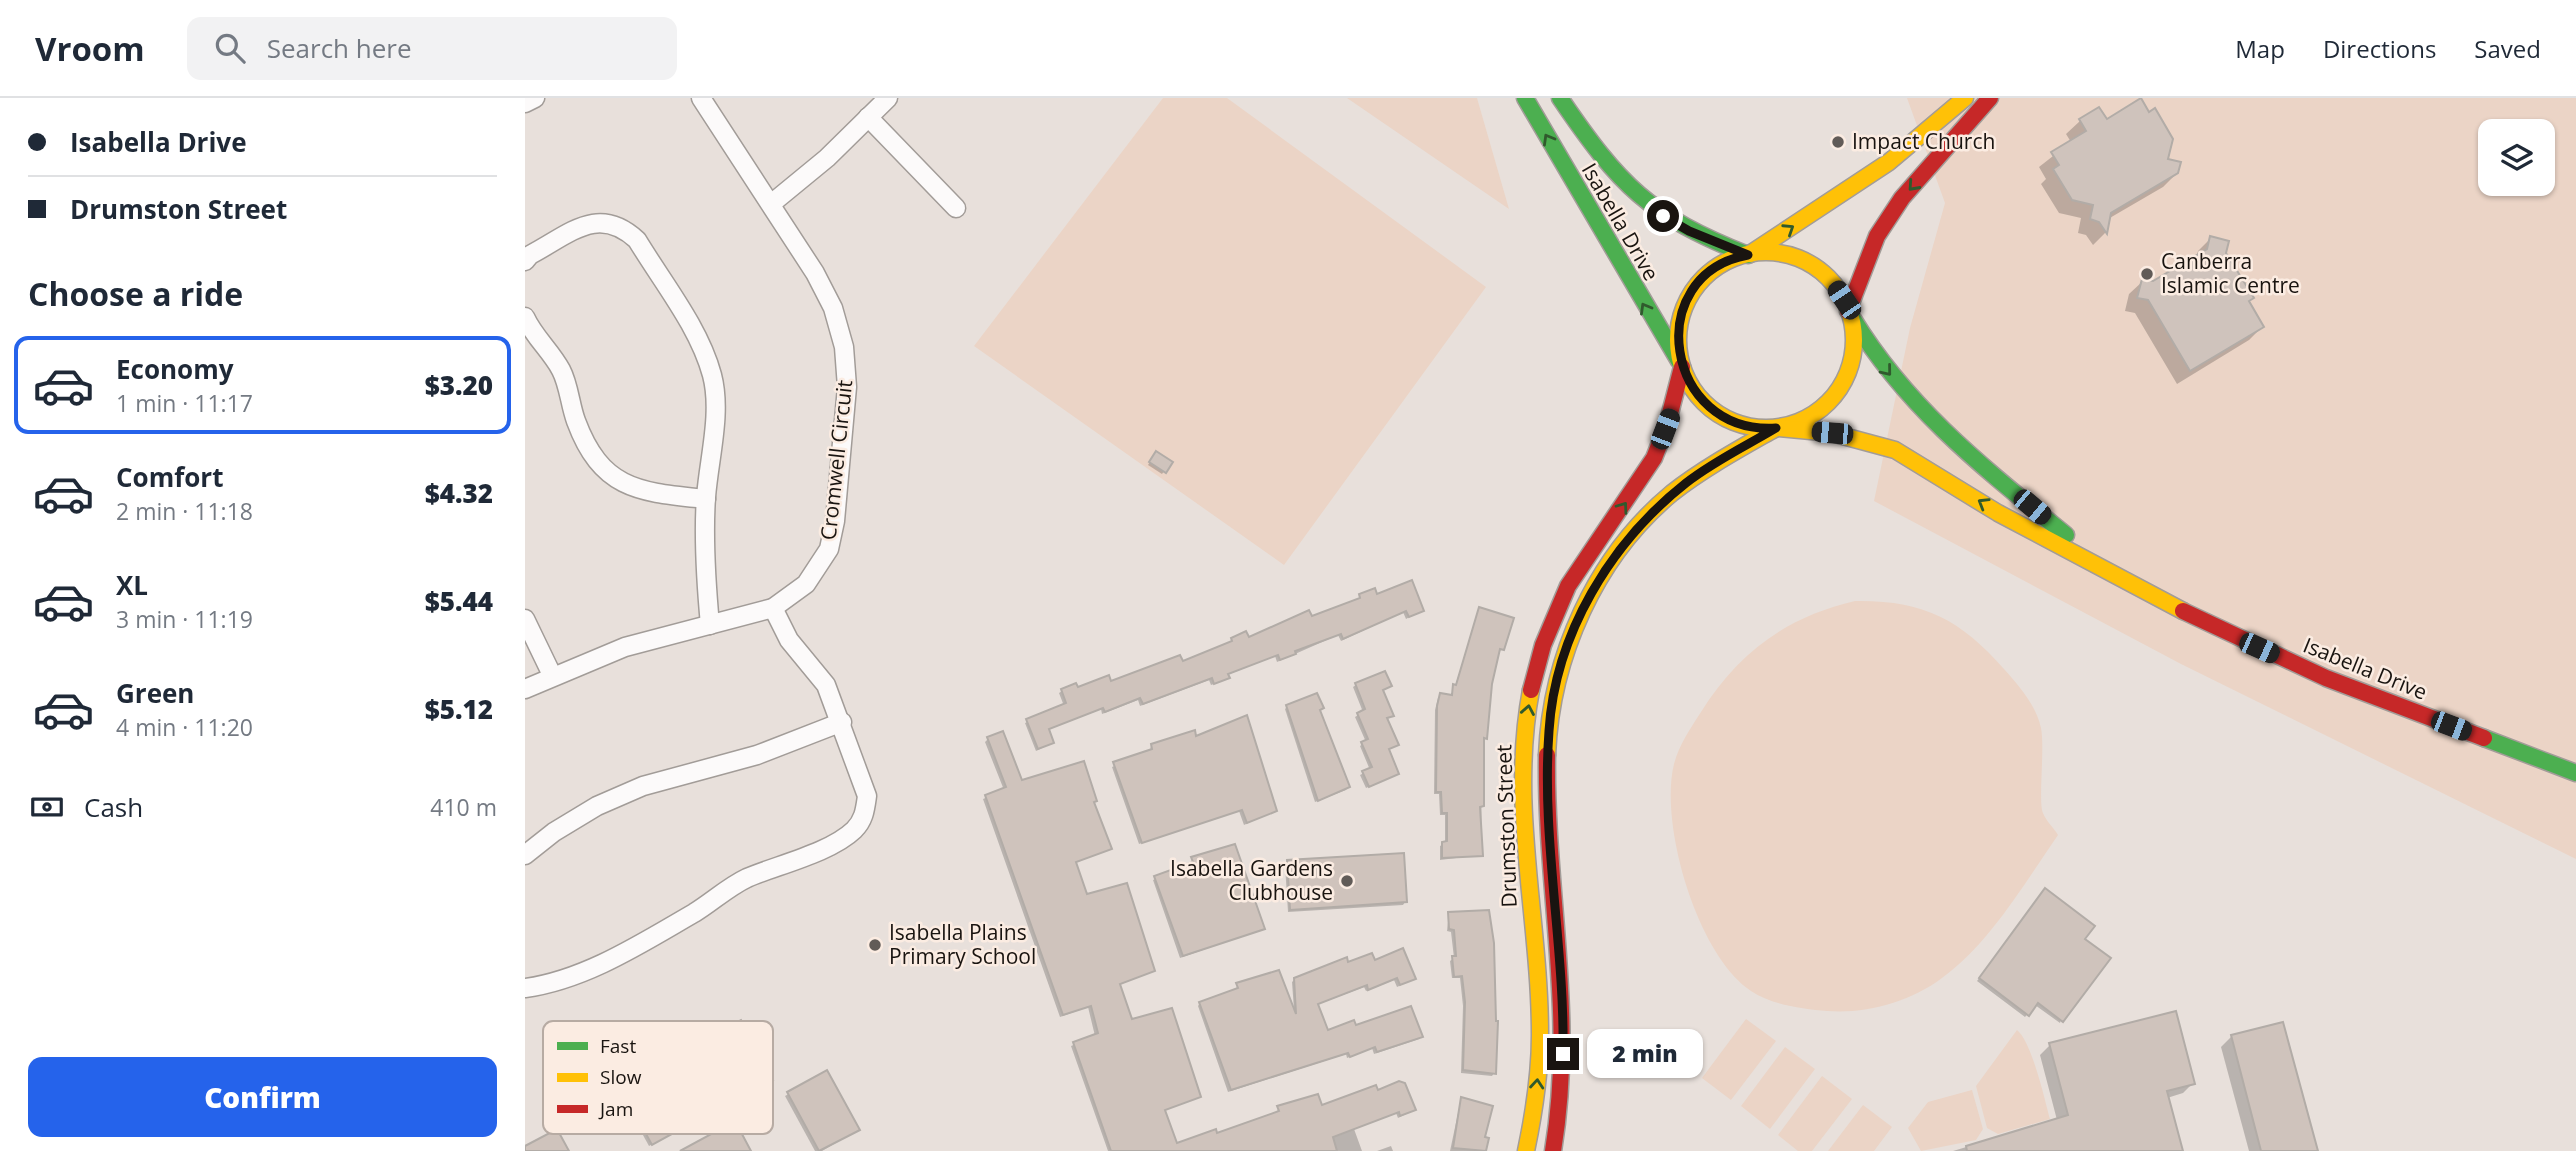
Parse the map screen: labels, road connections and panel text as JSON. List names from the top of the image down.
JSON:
{
  "streets": {
    "main road": ["Isabella Drive", "Drumston Street"],
    "street": ["Cromwell Circuit"]
  },
  "crossings": [
    ["Isabella Drive", "Drumston Street"]
  ],
  "places": [
    "Impact Church",
    "Canberra Islamic Centre",
    "Isabella Gardens Clubhouse",
    "Isabella Plains Primary School"
  ],
  "legend": ["Fast", "Slow", "Jam"],
  "page": {
    "header": "Vroom",
    "search": "Search here",
    "nav": ["Map", "Directions", "Saved"],
    "banner": ["Isabella Drive", "Drumston Street"],
    "heading": "Choose a ride",
    "list": [
      {
        "name": "Economy",
        "note": "1 min · 11:17",
        "value": "$3.20"
      },
      {
        "name": "Comfort",
        "note": "2 min · 11:18",
        "value": "$4.32"
      },
      {
        "name": "XL",
        "note": "3 min · 11:19",
        "value": "$5.44"
      },
      {
        "name": "Green",
        "note": "4 min · 11:20",
        "value": "$5.12"
      }
    ],
    "pay": ["Cash", "410 m"],
    "bubble": "2 min",
    "buttons": "Confirm"
  }
}
